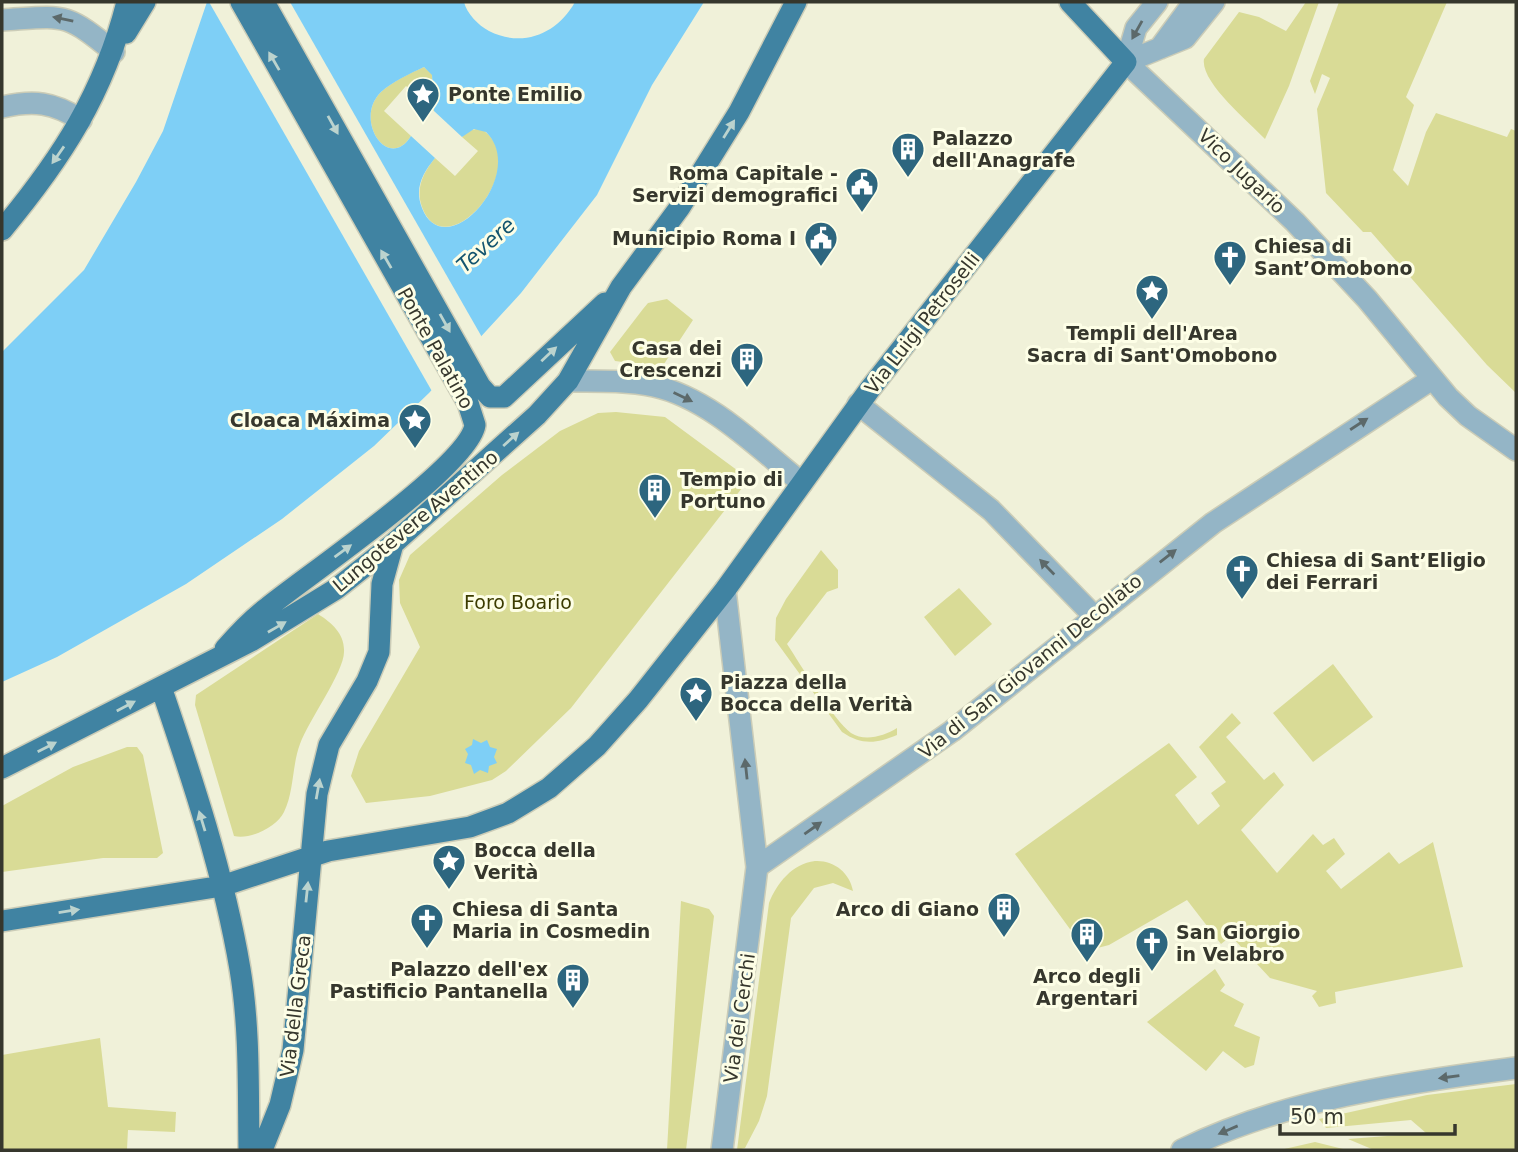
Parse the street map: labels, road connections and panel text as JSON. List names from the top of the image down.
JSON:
{
  "streets": {
    "main road": [
      "Via Luigi Petroselli",
      "Ponte Palatino",
      "Lungotevere Aventino",
      "Via della Greca"
    ],
    "street": ["Vico Jugario", "Via di San Giovanni Decollato", "Via dei Cerchi"]
  },
  "crossings": [
    ["Vico Jugario", "Via Luigi Petroselli"],
    ["Vico Jugario", "Via di San Giovanni Decollato"],
    ["Ponte Palatino", "Lungotevere Aventino"],
    ["Lungotevere Aventino", "Via della Greca"],
    ["Via di San Giovanni Decollato", "Via dei Cerchi"]
  ],
  "one_way": ["Lungotevere Aventino", "Via di San Giovanni Decollato"],
  "water": ["Tevere"],
  "parks": ["Foro Boario"],
  "places": {
    "place": [
      "Ponte Emilio",
      "Templi dell'Area Sacra di Sant'Omobono",
      "Cloaca Máxima",
      "Piazza della Bocca della Verità",
      "Bocca della Verità"
    ],
    "building": [
      "Palazzo dell'Anagrafe",
      "Casa dei Crescenzi",
      "Tempio di Portuno",
      "Arco di Giano",
      "Arco degli Argentari",
      "Palazzo dell'ex Pastificio Pantanella"
    ],
    "public building": ["Roma Capitale - Servizi demografici", "Municipio Roma I"],
    "church": [
      "Chiesa di Sant’Omobono",
      "Chiesa di Sant’Eligio dei Ferrari",
      "Chiesa di Santa Maria in Cosmedin",
      "San Giorgio in Velabro"
    ]
  },
  "scale_bar": "50 m"
}
